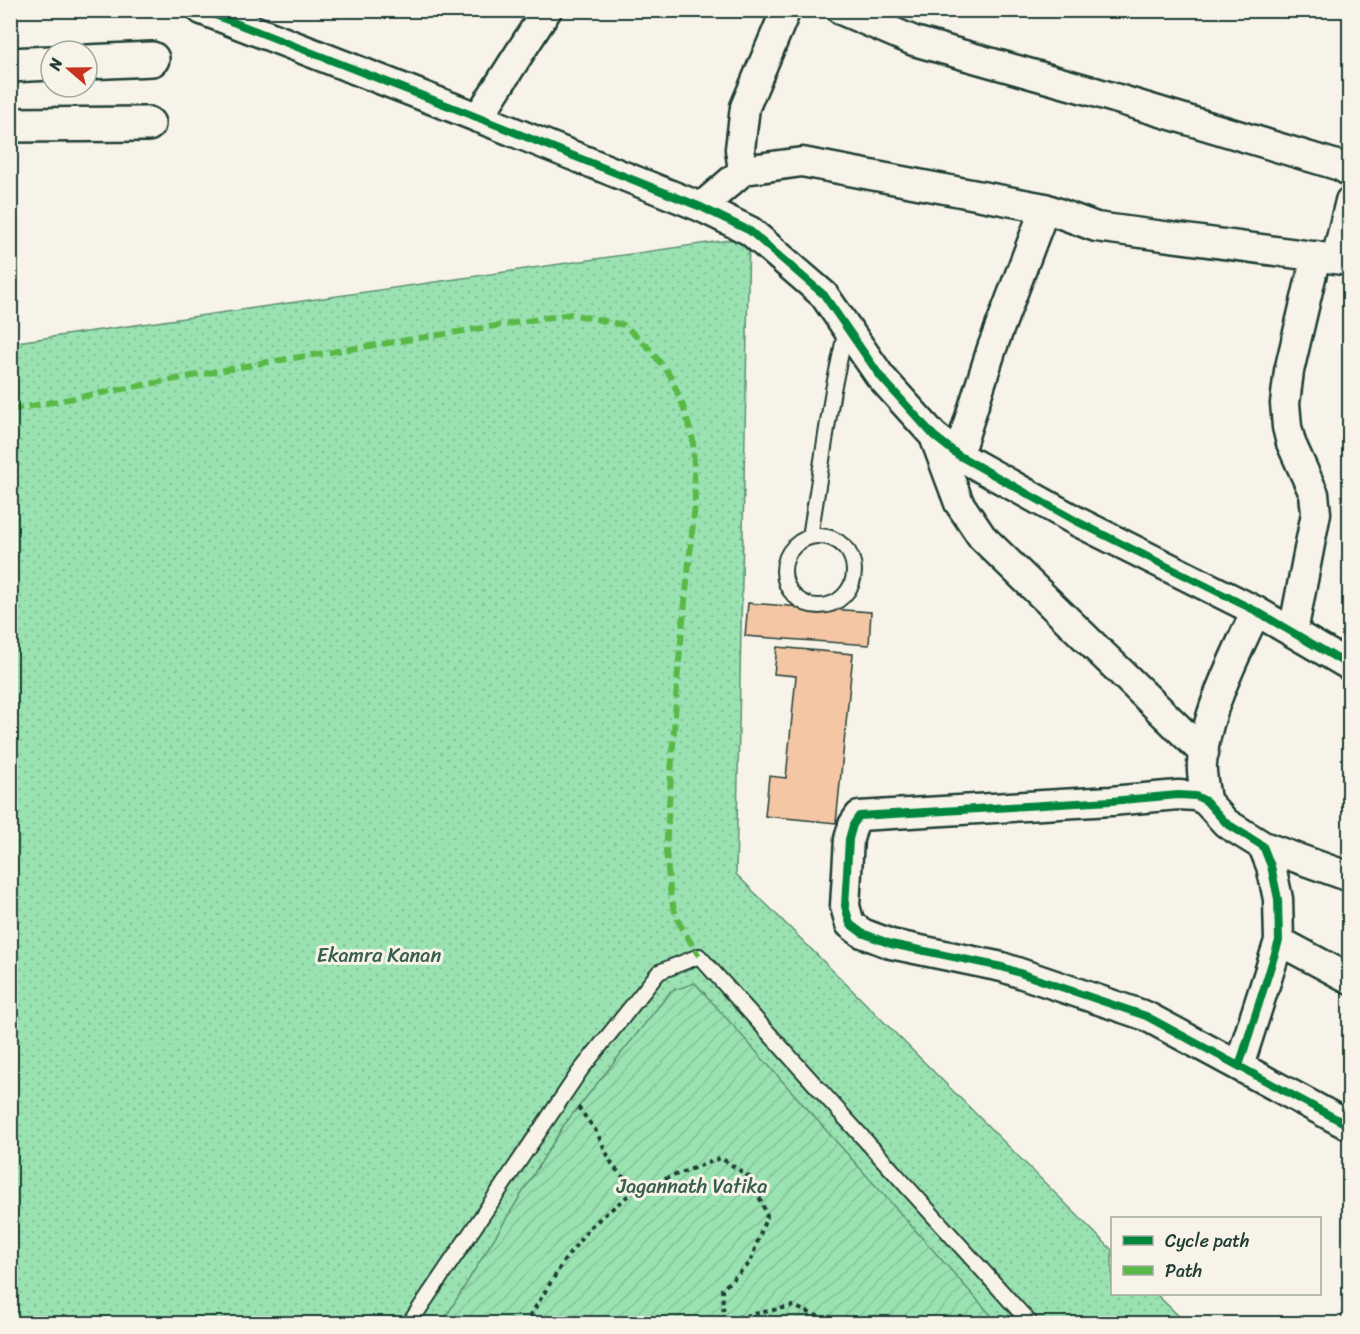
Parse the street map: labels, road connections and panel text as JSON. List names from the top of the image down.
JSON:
{
  "parks": ["Ekamra Kanan", "Jagannath Vatika"],
  "legend": ["Cycle path", "Path"],
  "north": "left"
}
